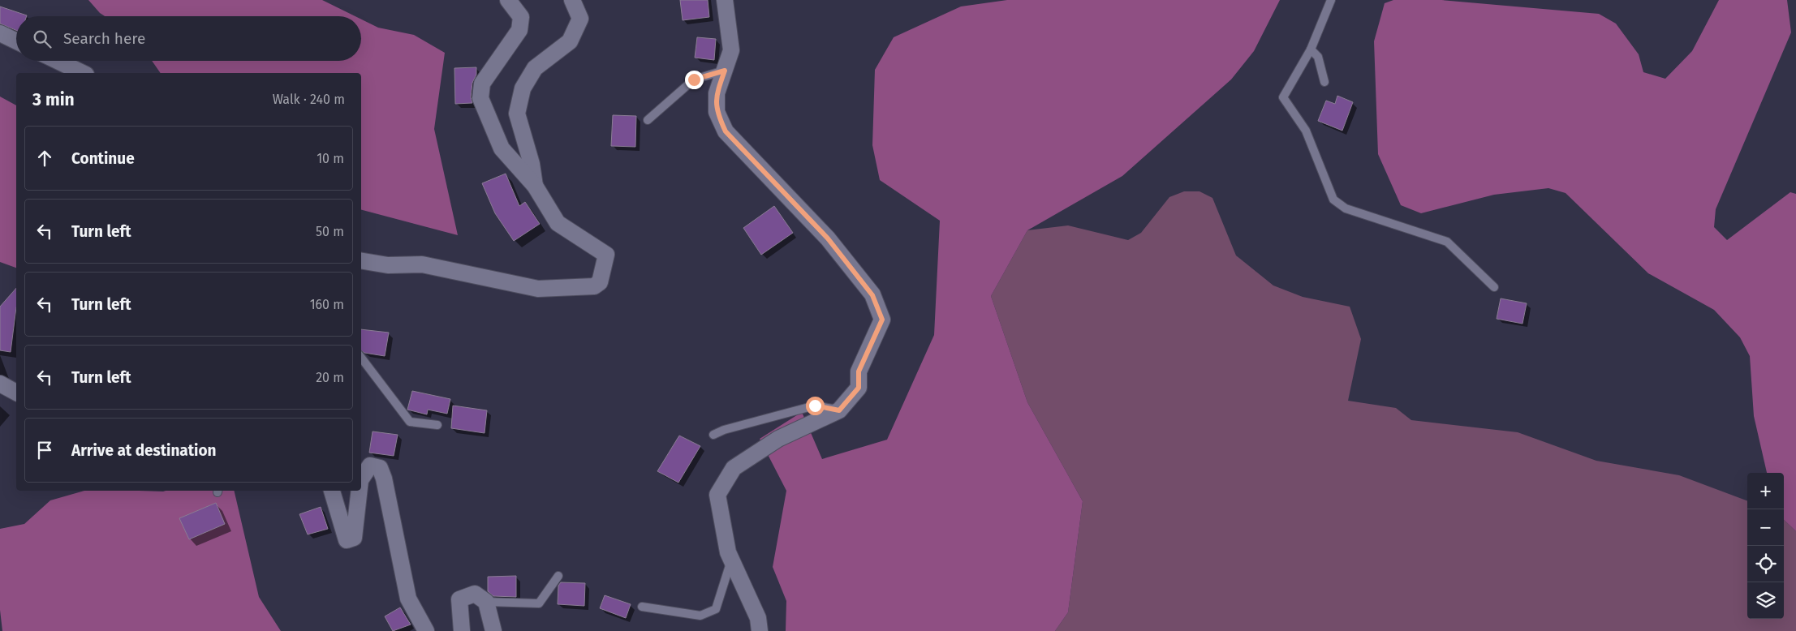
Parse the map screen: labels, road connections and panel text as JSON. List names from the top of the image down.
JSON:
{
  "page": {
    "search": "Search here",
    "heading": ["3 min", "Walk · 240 m"],
    "list": [
      ["Continue", "10 m"],
      ["Turn left", "50 m"],
      ["Turn left", "160 m"],
      ["Turn left", "20 m"],
      "Arrive at destination"
    ],
    "map_buttons": ["+", "−"]
  }
}
